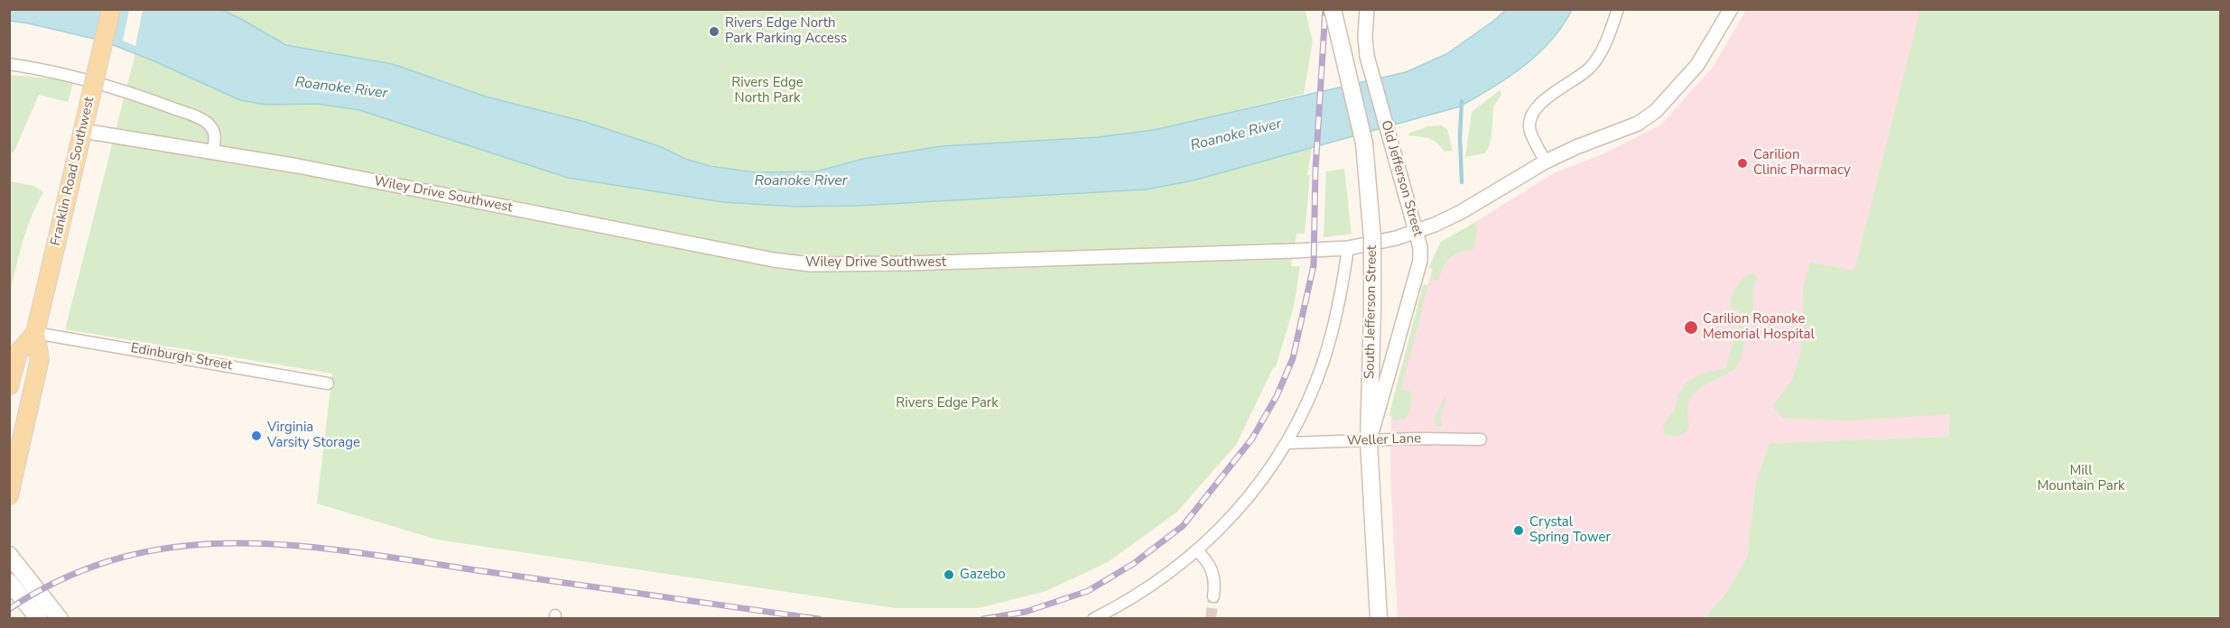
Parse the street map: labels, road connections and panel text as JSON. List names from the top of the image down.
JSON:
{
  "streets": {
    "main road": ["Franklin Road Southwest", "South Jefferson Street"],
    "street": [
      "Old Jefferson Street",
      "Wiley Drive Southwest",
      "Edinburgh Street",
      "Weller Lane"
    ]
  },
  "crossings": [
    ["Franklin Road Southwest", "Wiley Drive Southwest"],
    ["Franklin Road Southwest", "Edinburgh Street"],
    ["Old Jefferson Street", "Wiley Drive Southwest"],
    ["Old Jefferson Street", "South Jefferson Street"],
    ["Old Jefferson Street", "Weller Lane"],
    ["South Jefferson Street", "Weller Lane"]
  ],
  "water": ["Roanoke River"],
  "parks": ["Rivers Edge North Park", "Rivers Edge Park", "Mill Mountain Park"],
  "places": [
    "Rivers Edge North Park Parking Access",
    "Carilion Clinic Pharmacy",
    "Carilion Roanoke Memorial Hospital",
    "Virginia Varsity Storage",
    "Crystal Spring Tower",
    "Gazebo"
  ]
}
